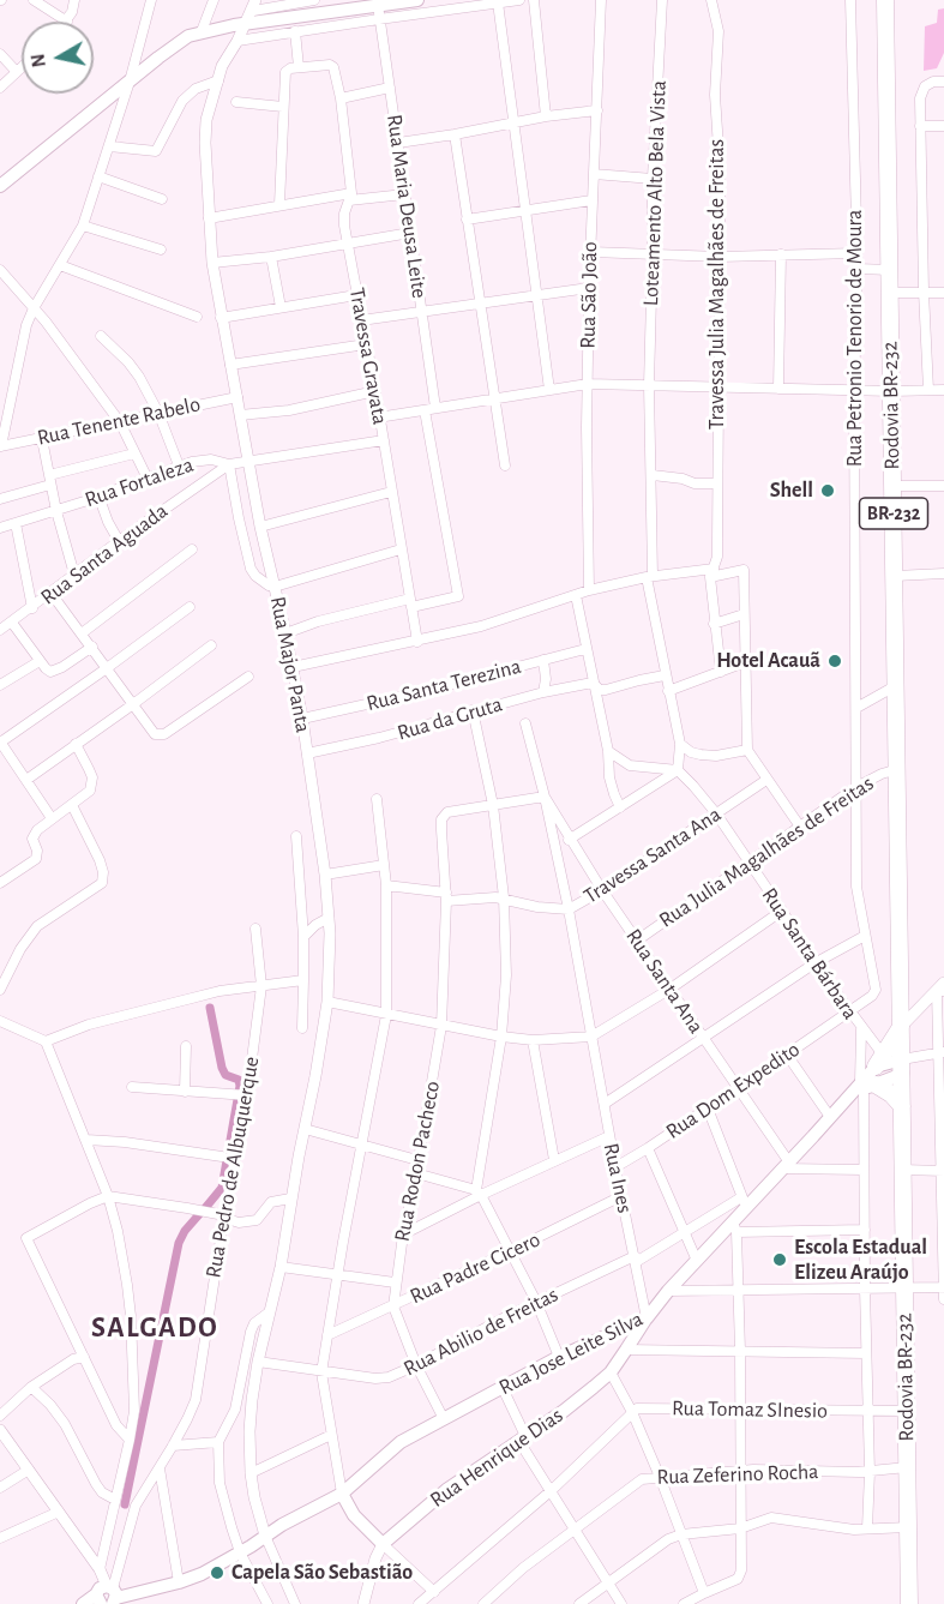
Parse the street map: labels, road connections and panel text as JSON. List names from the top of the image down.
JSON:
{
  "streets": {
    "highway": ["Rodovia BR-232", "BR-232"],
    "main road": ["Rua Jose Leite Silva", "Rua Henrique Dias"],
    "street": [
      "Loteamento Alto Bela Vista",
      "Rua Maria Deusa Leite",
      "Travessa Julia Magalhães de Freitas",
      "Rua São João",
      "Rua Petronio Tenorio de Moura",
      "Travessa Gravata",
      "Rua Tenente Rabelo",
      "Rua Fortaleza",
      "Rua Santa Aguada",
      "Rua Major Panta",
      "Rua Santa Terezina",
      "Rua da Gruta",
      "Rua Julia Magalhães de Freitas",
      "Travessa Santa Ana",
      "Rua Santa Bárbara",
      "Rua Santa Ana",
      "Rua Dom Expedito",
      "Rua Rodon Pacheco",
      "Rua Pedro de Albuquerque",
      "Rua Ines",
      "Rua Padre Cicero",
      "Rua Abilio de Freitas",
      "Rua Tomaz SInesio",
      "Rua Zeferino Rocha"
    ]
  },
  "crossings": [
    ["Rua Petronio Tenorio de Moura", "Rua Julia Magalhães de Freitas"],
    ["Rua Petronio Tenorio de Moura", "Rua Dom Expedito"],
    ["Travessa Gravata", "Rua Santa Aguada"],
    ["Rodovia BR-232", "BR-232"],
    ["Rodovia BR-232", "Rua Julia Magalhães de Freitas"],
    ["Rodovia BR-232", "Rua Tomaz SInesio"],
    ["Rodovia BR-232", "Rua Zeferino Rocha"],
    ["Rua Tenente Rabelo", "Rua Major Panta"],
    ["Rua Fortaleza", "Rua Santa Aguada"],
    ["BR-232", "Rua Jose Leite Silva"],
    ["Rua Santa Aguada", "Rua Major Panta"],
    ["Rua Major Panta", "Rua Santa Terezina"],
    ["Rua Major Panta", "Rua da Gruta"],
    ["Rua Major Panta", "Rua Abilio de Freitas"],
    ["Rua Major Panta", "Rua Jose Leite Silva"],
    ["Rua Julia Magalhães de Freitas", "Rua Santa Bárbara"],
    ["Rua Julia Magalhães de Freitas", "Rua Santa Ana"],
    ["Travessa Santa Ana", "Rua Santa Bárbara"],
    ["Travessa Santa Ana", "Rua Santa Ana"],
    ["Travessa Santa Ana", "Rua Rodon Pacheco"],
    ["Travessa Santa Ana", "Rua Ines"],
    ["Rua Santa Bárbara", "Rua Dom Expedito"],
    ["Rua Santa Bárbara", "Rua Jose Leite Silva"],
    ["Rua Santa Ana", "Rua Dom Expedito"],
    ["Rua Santa Ana", "Rua Ines"],
    ["Rua Santa Ana", "Rua Jose Leite Silva"],
    ["Rua Dom Expedito", "Rua Ines"],
    ["Rua Rodon Pacheco", "Rua Padre Cicero"],
    ["Rua Rodon Pacheco", "Rua Abilio de Freitas"],
    ["Rua Rodon Pacheco", "Rua Jose Leite Silva"],
    ["Rua Pedro de Albuquerque", "Rua Jose Leite Silva"],
    ["Rua Ines", "Rua Padre Cicero"],
    ["Rua Ines", "Rua Abilio de Freitas"],
    ["Rua Ines", "Rua Jose Leite Silva"],
    ["Rua Ines", "Rua Henrique Dias"],
    ["Rua Abilio de Freitas", "Rua Jose Leite Silva"],
    ["Rua Jose Leite Silva", "Rua Henrique Dias"]
  ],
  "districts": ["SALGADO"],
  "places": [
    "Shell",
    "Hotel Acauã",
    "Escola Estadual Elizeu Araújo",
    "Capela São Sebastião"
  ],
  "north": "left"
}
